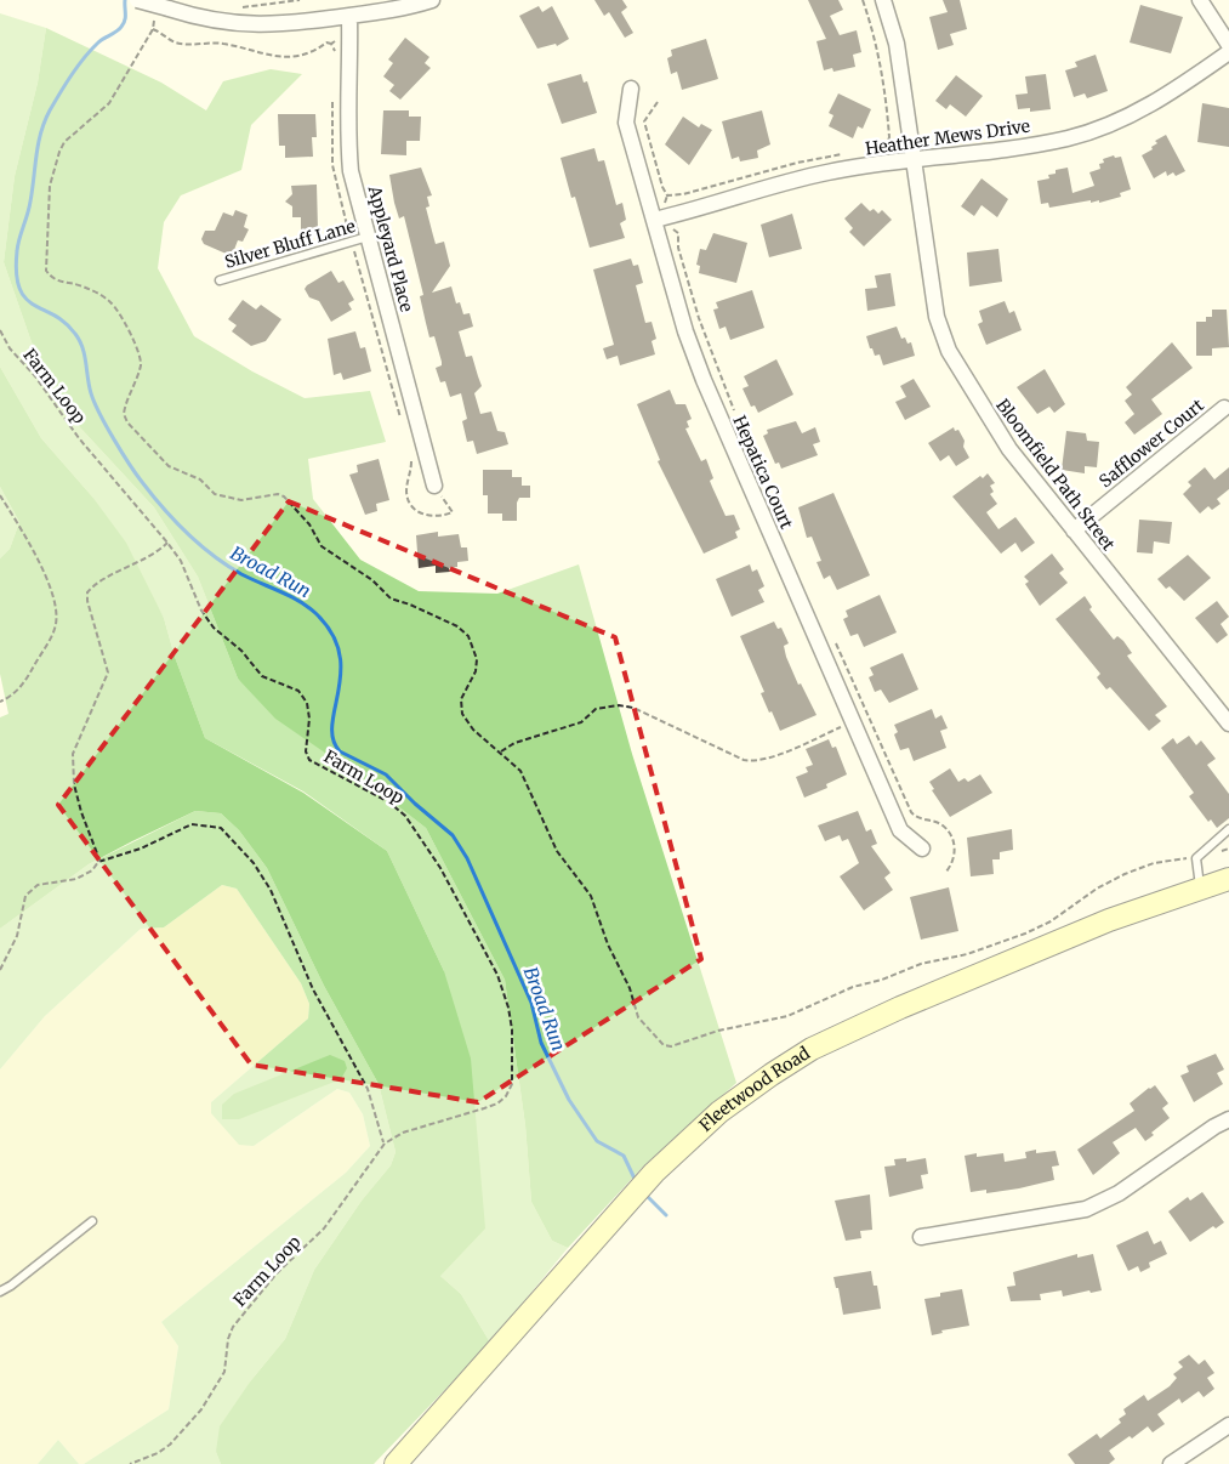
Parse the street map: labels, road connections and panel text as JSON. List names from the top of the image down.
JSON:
{
  "streets": {
    "main road": ["Fleetwood Road"],
    "street": [
      "Heather Mews Drive",
      "Appleyard Place",
      "Safflower Court",
      "Hepatica Court",
      "Bloomfield Path Street"
    ],
    "lane": ["Silver Bluff Lane"],
    "path": ["Farm Loop"]
  },
  "crossings": [
    ["Heather Mews Drive", "Hepatica Court"],
    ["Heather Mews Drive", "Bloomfield Path Street"],
    ["Silver Bluff Lane", "Appleyard Place"],
    ["Safflower Court", "Bloomfield Path Street"]
  ],
  "water": ["Broad Run"]
}
